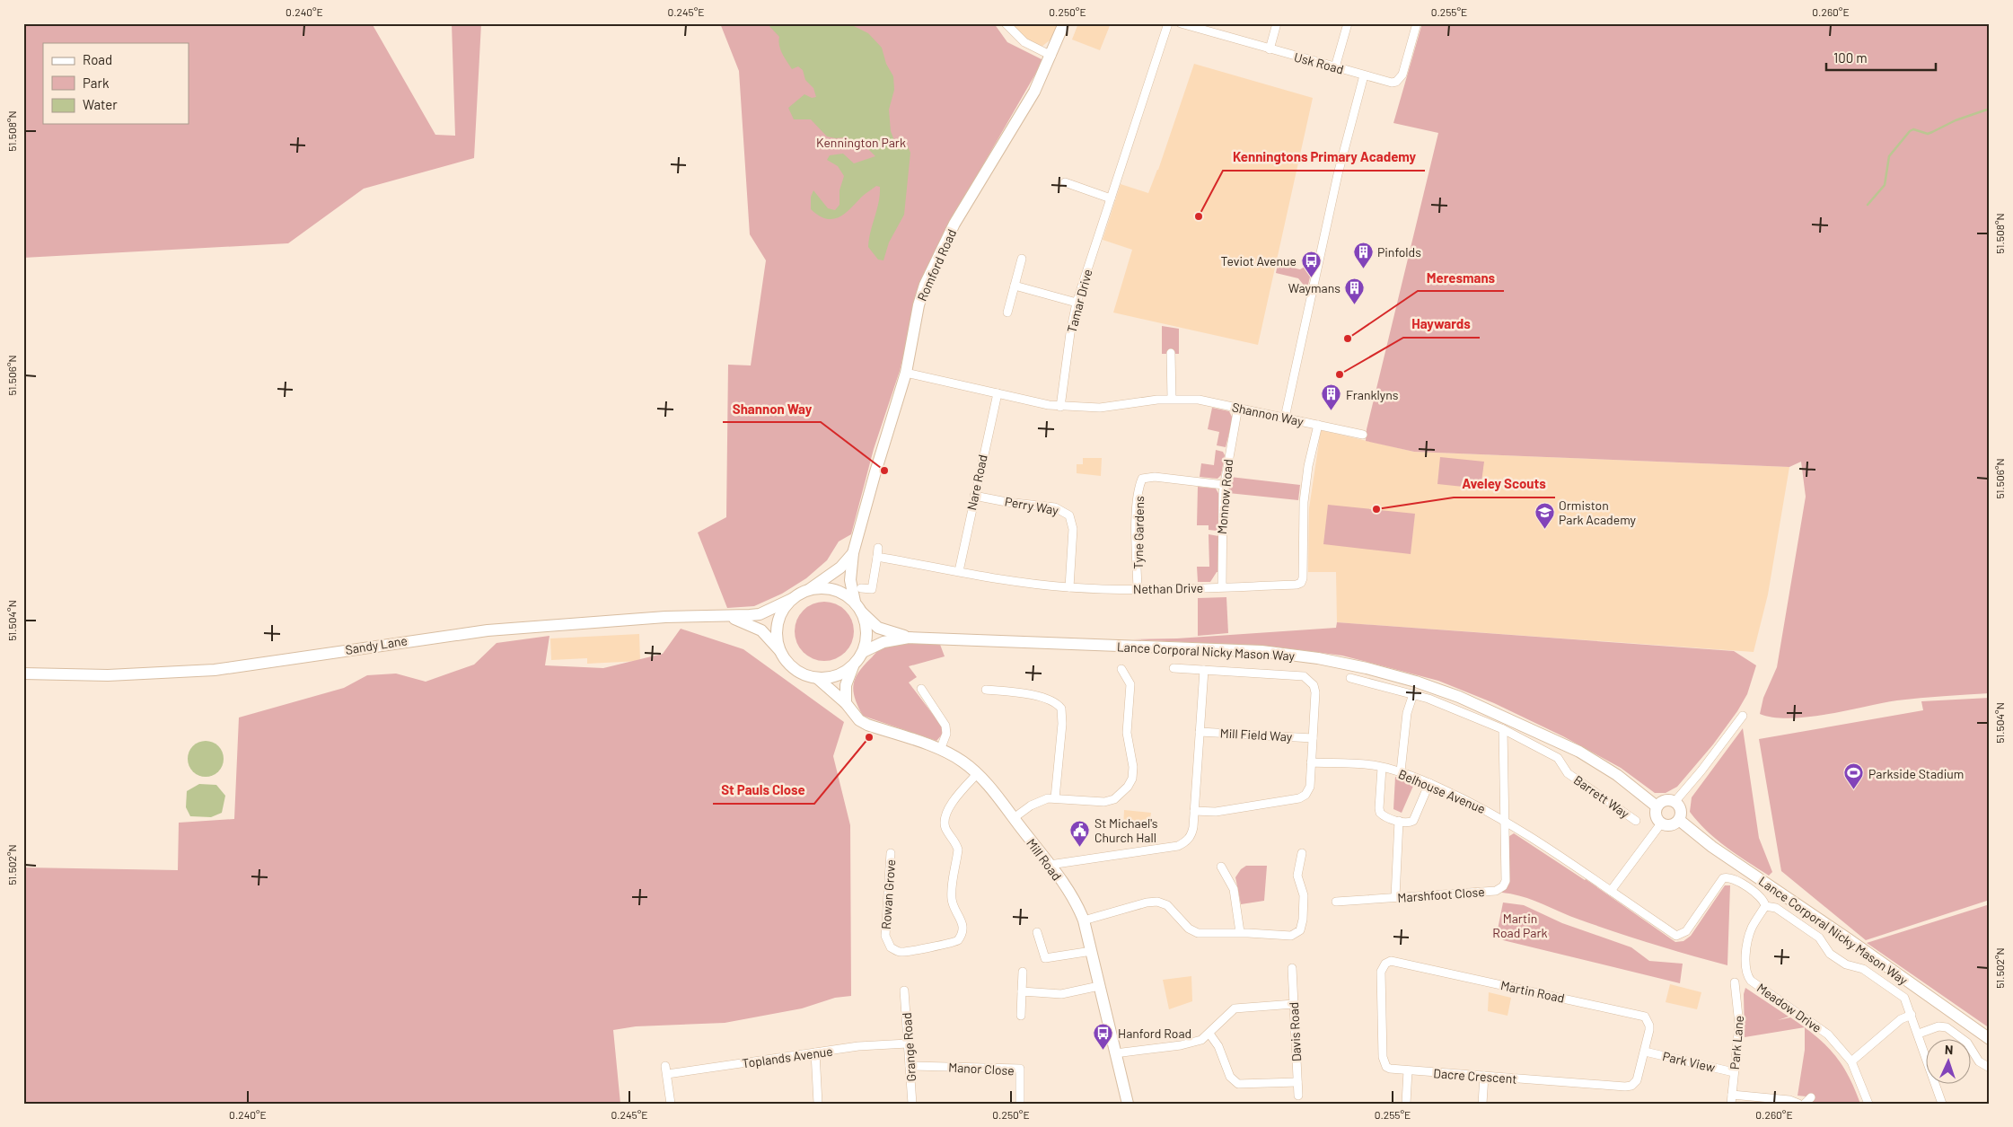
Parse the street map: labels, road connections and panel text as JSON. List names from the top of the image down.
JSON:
{
  "streets": {
    "main road": [
      "Romford Road",
      "Sandy Lane",
      "Lance Corporal Nicky Mason Way",
      "Mill Road"
    ],
    "street": [
      "Usk Road",
      "Tamar Drive",
      "Shannon Way",
      "Nare Road",
      "Monnow Road",
      "Perry Way",
      "Tyne Gardens",
      "Nethan Drive",
      "Mill Field Way",
      "Belhouse Avenue",
      "Barrett Way",
      "Rowan Grove",
      "Marshfoot Close",
      "Martin Road",
      "Meadow Drive",
      "Davis Road",
      "Park Lane",
      "Grange Road",
      "Toplands Avenue",
      "Park View",
      "Manor Close",
      "Dacre Crescent"
    ]
  },
  "crossings": [
    ["Romford Road", "Shannon Way"],
    ["Romford Road", "Sandy Lane"],
    ["Romford Road", "Lance Corporal Nicky Mason Way"],
    ["Romford Road", "Mill Road"],
    ["Tamar Drive", "Shannon Way"],
    ["Shannon Way", "Nare Road"],
    ["Shannon Way", "Monnow Road"],
    ["Shannon Way", "Nethan Drive"],
    ["Nare Road", "Perry Way"],
    ["Nare Road", "Nethan Drive"],
    ["Monnow Road", "Tyne Gardens"],
    ["Monnow Road", "Nethan Drive"],
    ["Perry Way", "Nethan Drive"],
    ["Tyne Gardens", "Nethan Drive"],
    ["Sandy Lane", "Lance Corporal Nicky Mason Way"],
    ["Sandy Lane", "Mill Road"],
    ["Lance Corporal Nicky Mason Way", "Mill Road"],
    ["Belhouse Avenue", "Marshfoot Close"],
    ["Mill Road", "Rowan Grove"],
    ["Martin Road", "Park View"],
    ["Martin Road", "Dacre Crescent"],
    ["Park Lane", "Park View"],
    ["Grange Road", "Toplands Avenue"],
    ["Grange Road", "Manor Close"],
    ["Park View", "Dacre Crescent"]
  ],
  "parks": ["Kennington Park", "Martin Road Park"],
  "places": {
    "other": [
      "Kenningtons Primary Academy",
      "Meresmans",
      "Haywards",
      "Shannon Way",
      "Aveley Scouts",
      "St Pauls Close"
    ],
    "building": ["Pinfolds", "Waymans", "Franklyns"],
    "bus stop": ["Teviot Avenue", "Hanford Road"],
    "school or university": ["Ormiston Park Academy"],
    "sports": ["Parkside Stadium"],
    "public building": ["St Michael's Church Hall"]
  },
  "legend": ["Road", "Park", "Water"],
  "scale_bar": "100 m",
  "north": "top",
  "coordinates": [
    "0.240°E",
    "0.245°E",
    "0.250°E",
    "0.255°E",
    "0.260°E",
    "51.508°N",
    "51.506°N",
    "51.504°N",
    "51.502°N"
  ]
}
